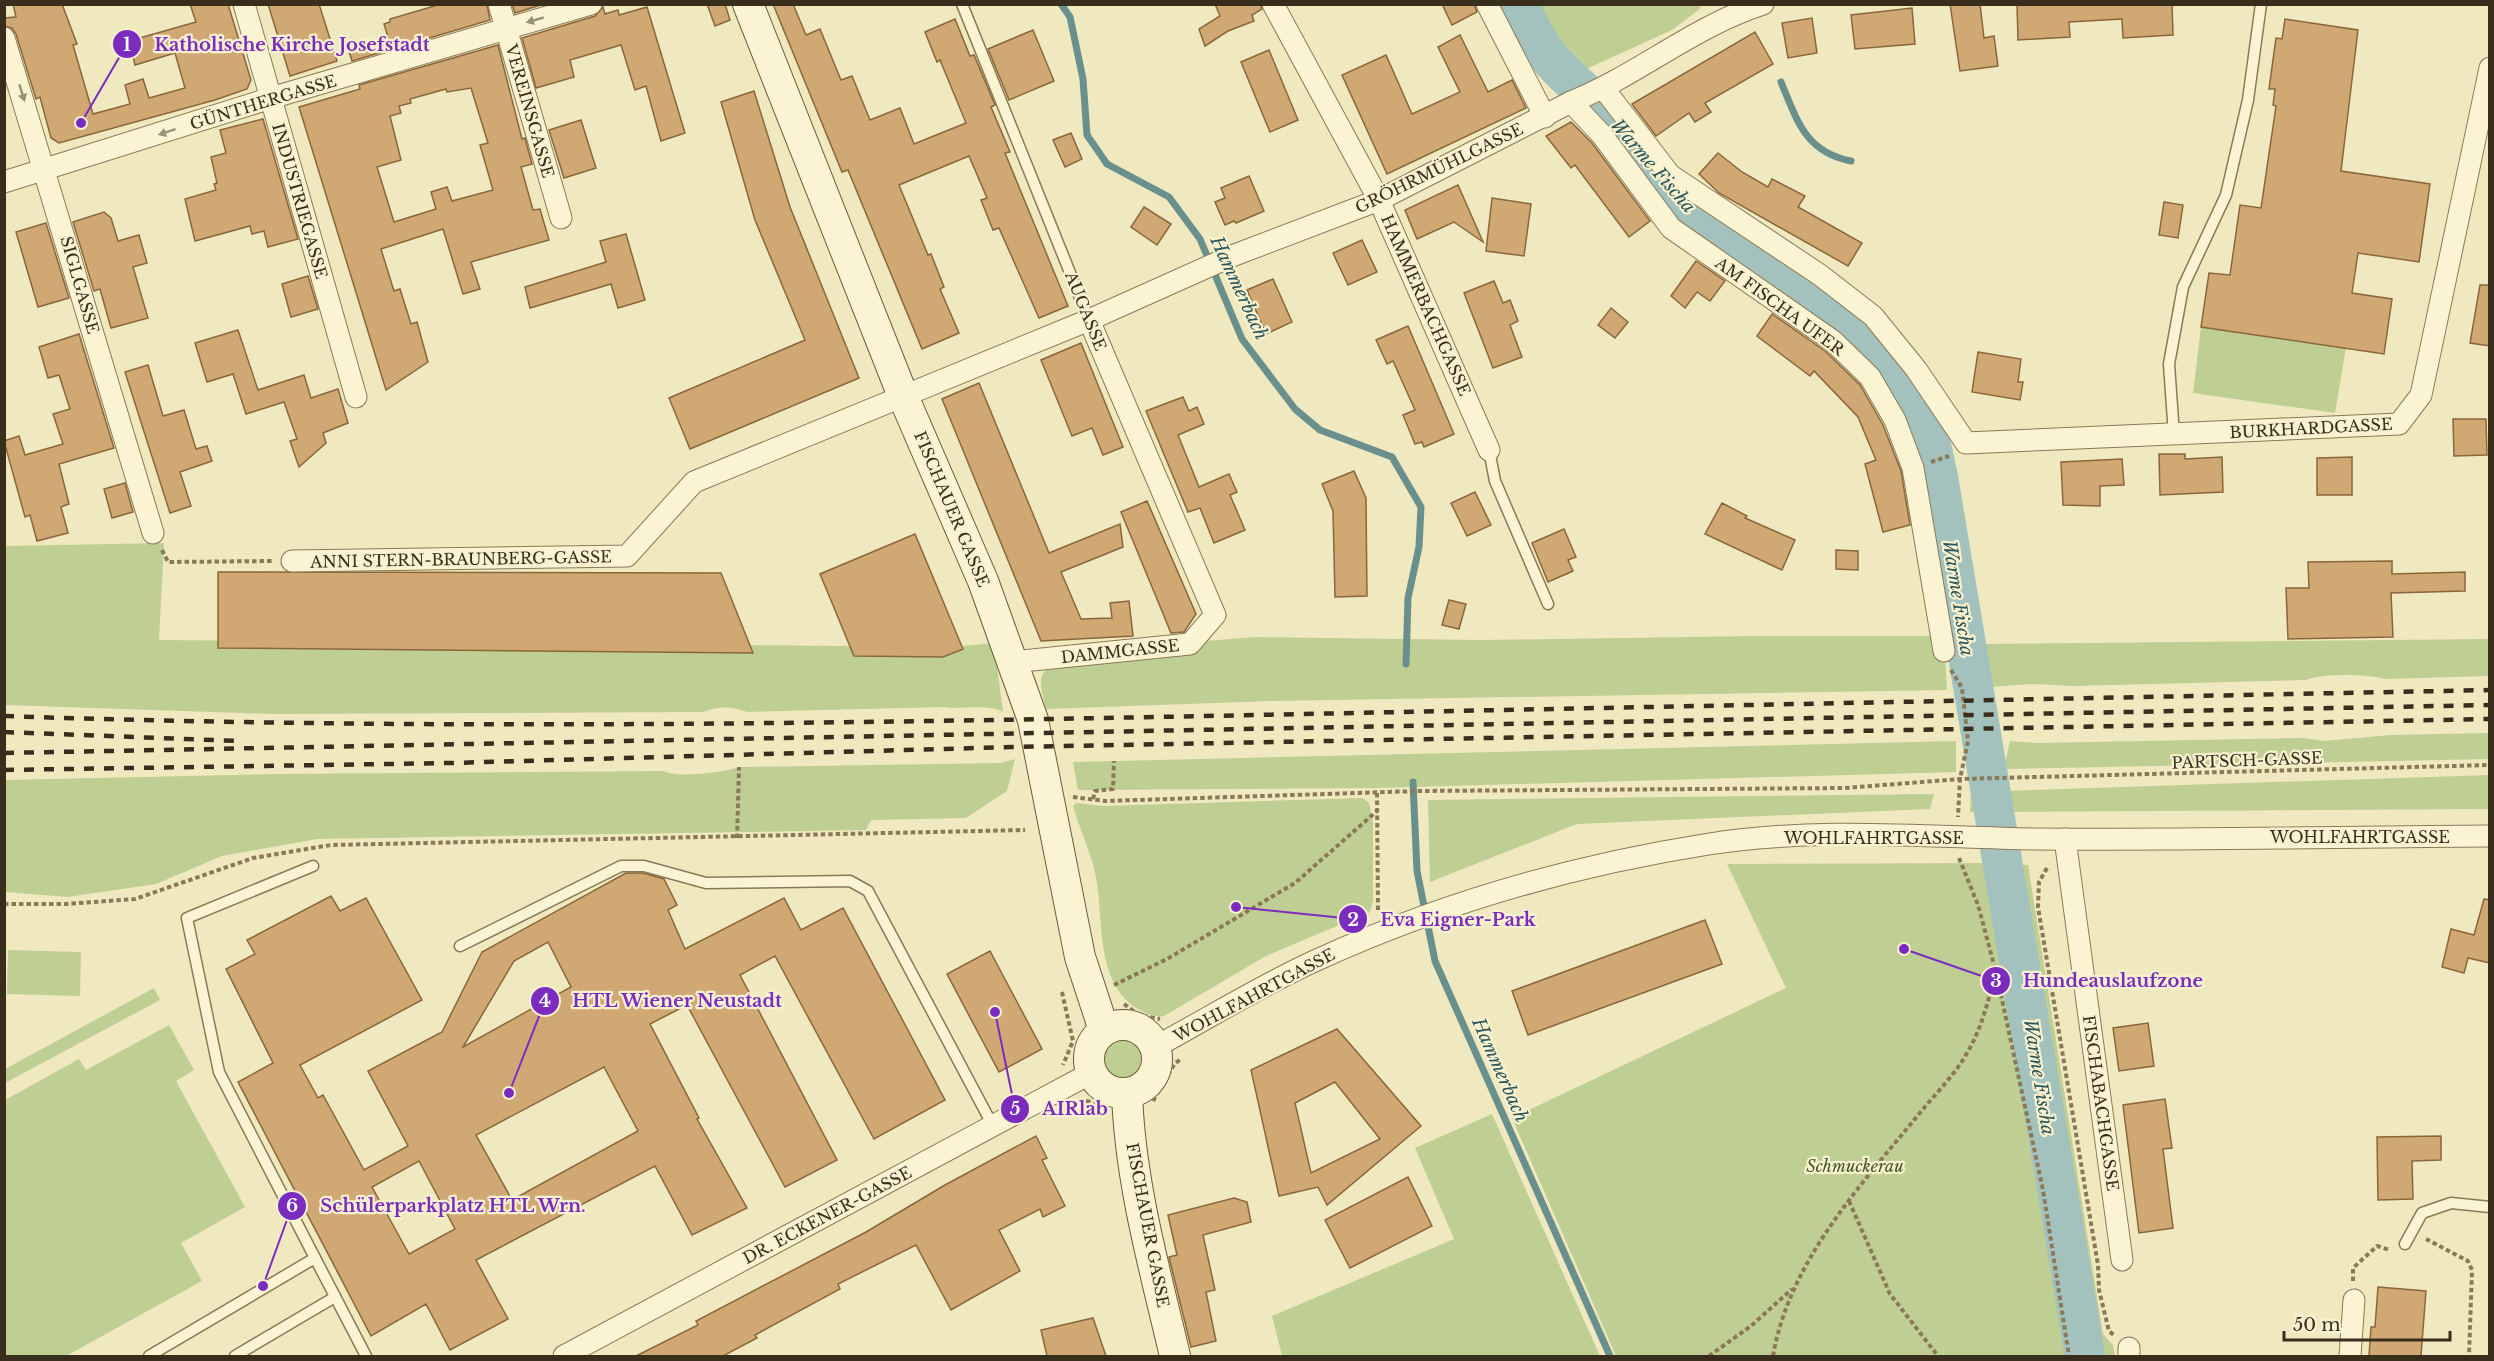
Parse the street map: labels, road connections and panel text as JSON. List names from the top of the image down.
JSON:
{
  "streets": {
    "main road": ["FISCHAUER GASSE"],
    "street": [
      "GÜNTHERGASSE",
      "VEREINSGASSE",
      "GRÖHRMÜHLGASSE",
      "INDUSTRIEGASSE",
      "SIGLGASSE",
      "HAMMERBACHGASSE",
      "AM FISCHA UFER",
      "AUGASSE",
      "BURKHARDGASSE",
      "ANNI STERN-BRAUNBERG-GASSE",
      "DAMMGASSE",
      "WOHLFAHRTGASSE",
      "FISCHABACHGASSE",
      "DR. ECKENER-GASSE"
    ],
    "path": ["PARTSCH-GASSE"]
  },
  "crossings": [
    ["GÜNTHERGASSE", "VEREINSGASSE"],
    ["GÜNTHERGASSE", "INDUSTRIEGASSE"],
    ["GÜNTHERGASSE", "SIGLGASSE"],
    ["GRÖHRMÜHLGASSE", "HAMMERBACHGASSE"],
    ["GRÖHRMÜHLGASSE", "AM FISCHA UFER"],
    ["GRÖHRMÜHLGASSE", "AUGASSE"],
    ["GRÖHRMÜHLGASSE", "BURKHARDGASSE"],
    ["GRÖHRMÜHLGASSE", "FISCHAUER GASSE"],
    ["GRÖHRMÜHLGASSE", "ANNI STERN-BRAUNBERG-GASSE"],
    ["AUGASSE", "DAMMGASSE"],
    ["FISCHAUER GASSE", "ANNI STERN-BRAUNBERG-GASSE"],
    ["FISCHAUER GASSE", "DAMMGASSE"],
    ["FISCHAUER GASSE", "WOHLFAHRTGASSE"],
    ["FISCHAUER GASSE", "DR. ECKENER-GASSE"],
    ["WOHLFAHRTGASSE", "FISCHABACHGASSE"],
    ["WOHLFAHRTGASSE", "DR. ECKENER-GASSE"]
  ],
  "one_way": ["GÜNTHERGASSE"],
  "water": ["Warme Fischa", "Hammerbach"],
  "parks": ["Schmuckerau"],
  "places": [
    "Katholische Kirche Josefstadt",
    "Eva Eigner-Park",
    "Hundeauslaufzone",
    "AIRlab",
    "HTL Wiener Neustadt",
    "Schülerparkplatz HTL Wrn."
  ],
  "scale_bar": "50 m"
}
